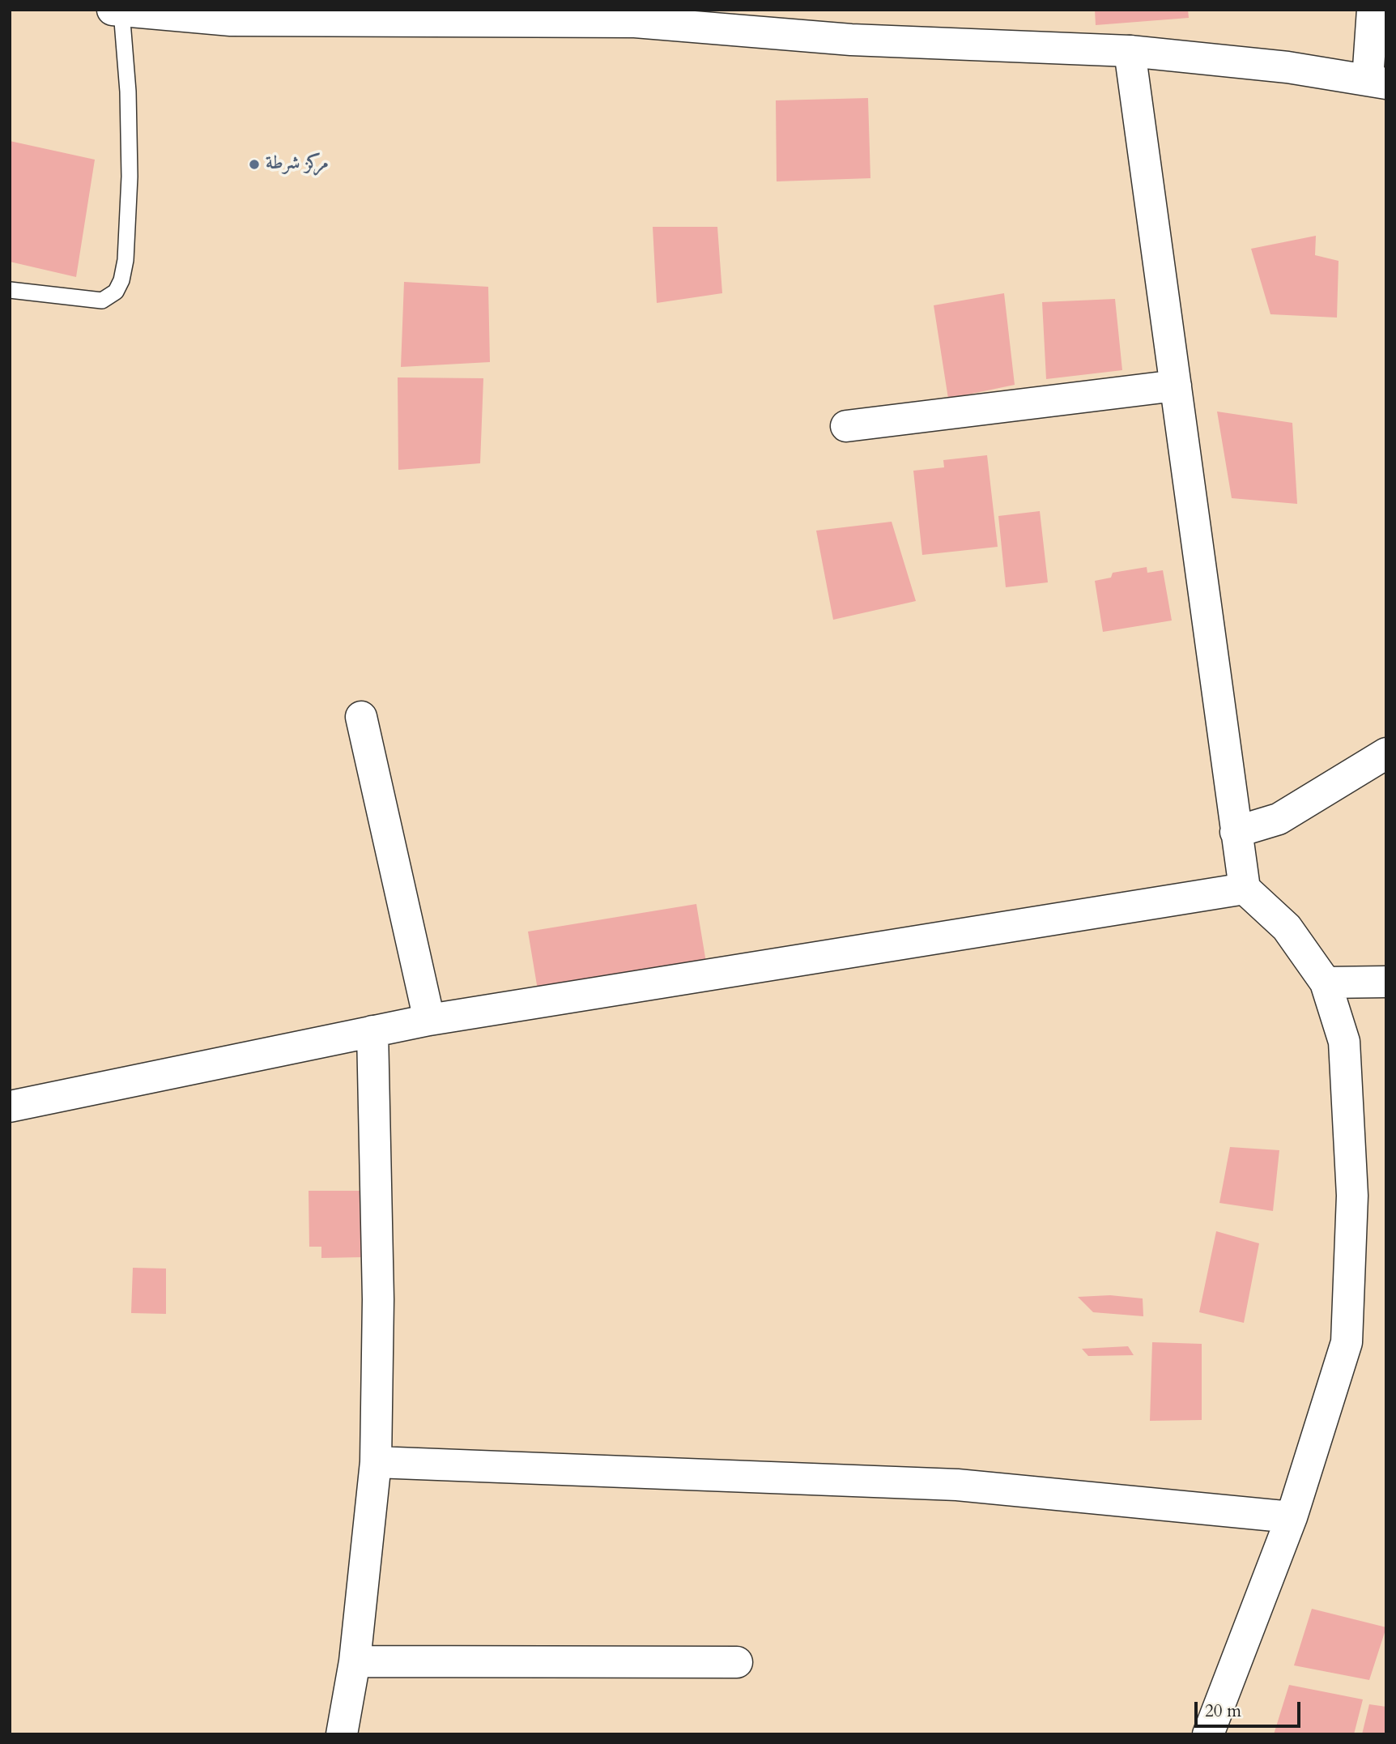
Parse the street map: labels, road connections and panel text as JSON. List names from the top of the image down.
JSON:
{
  "places": ["مركز شرطة"],
  "scale_bar": "20 m"
}
